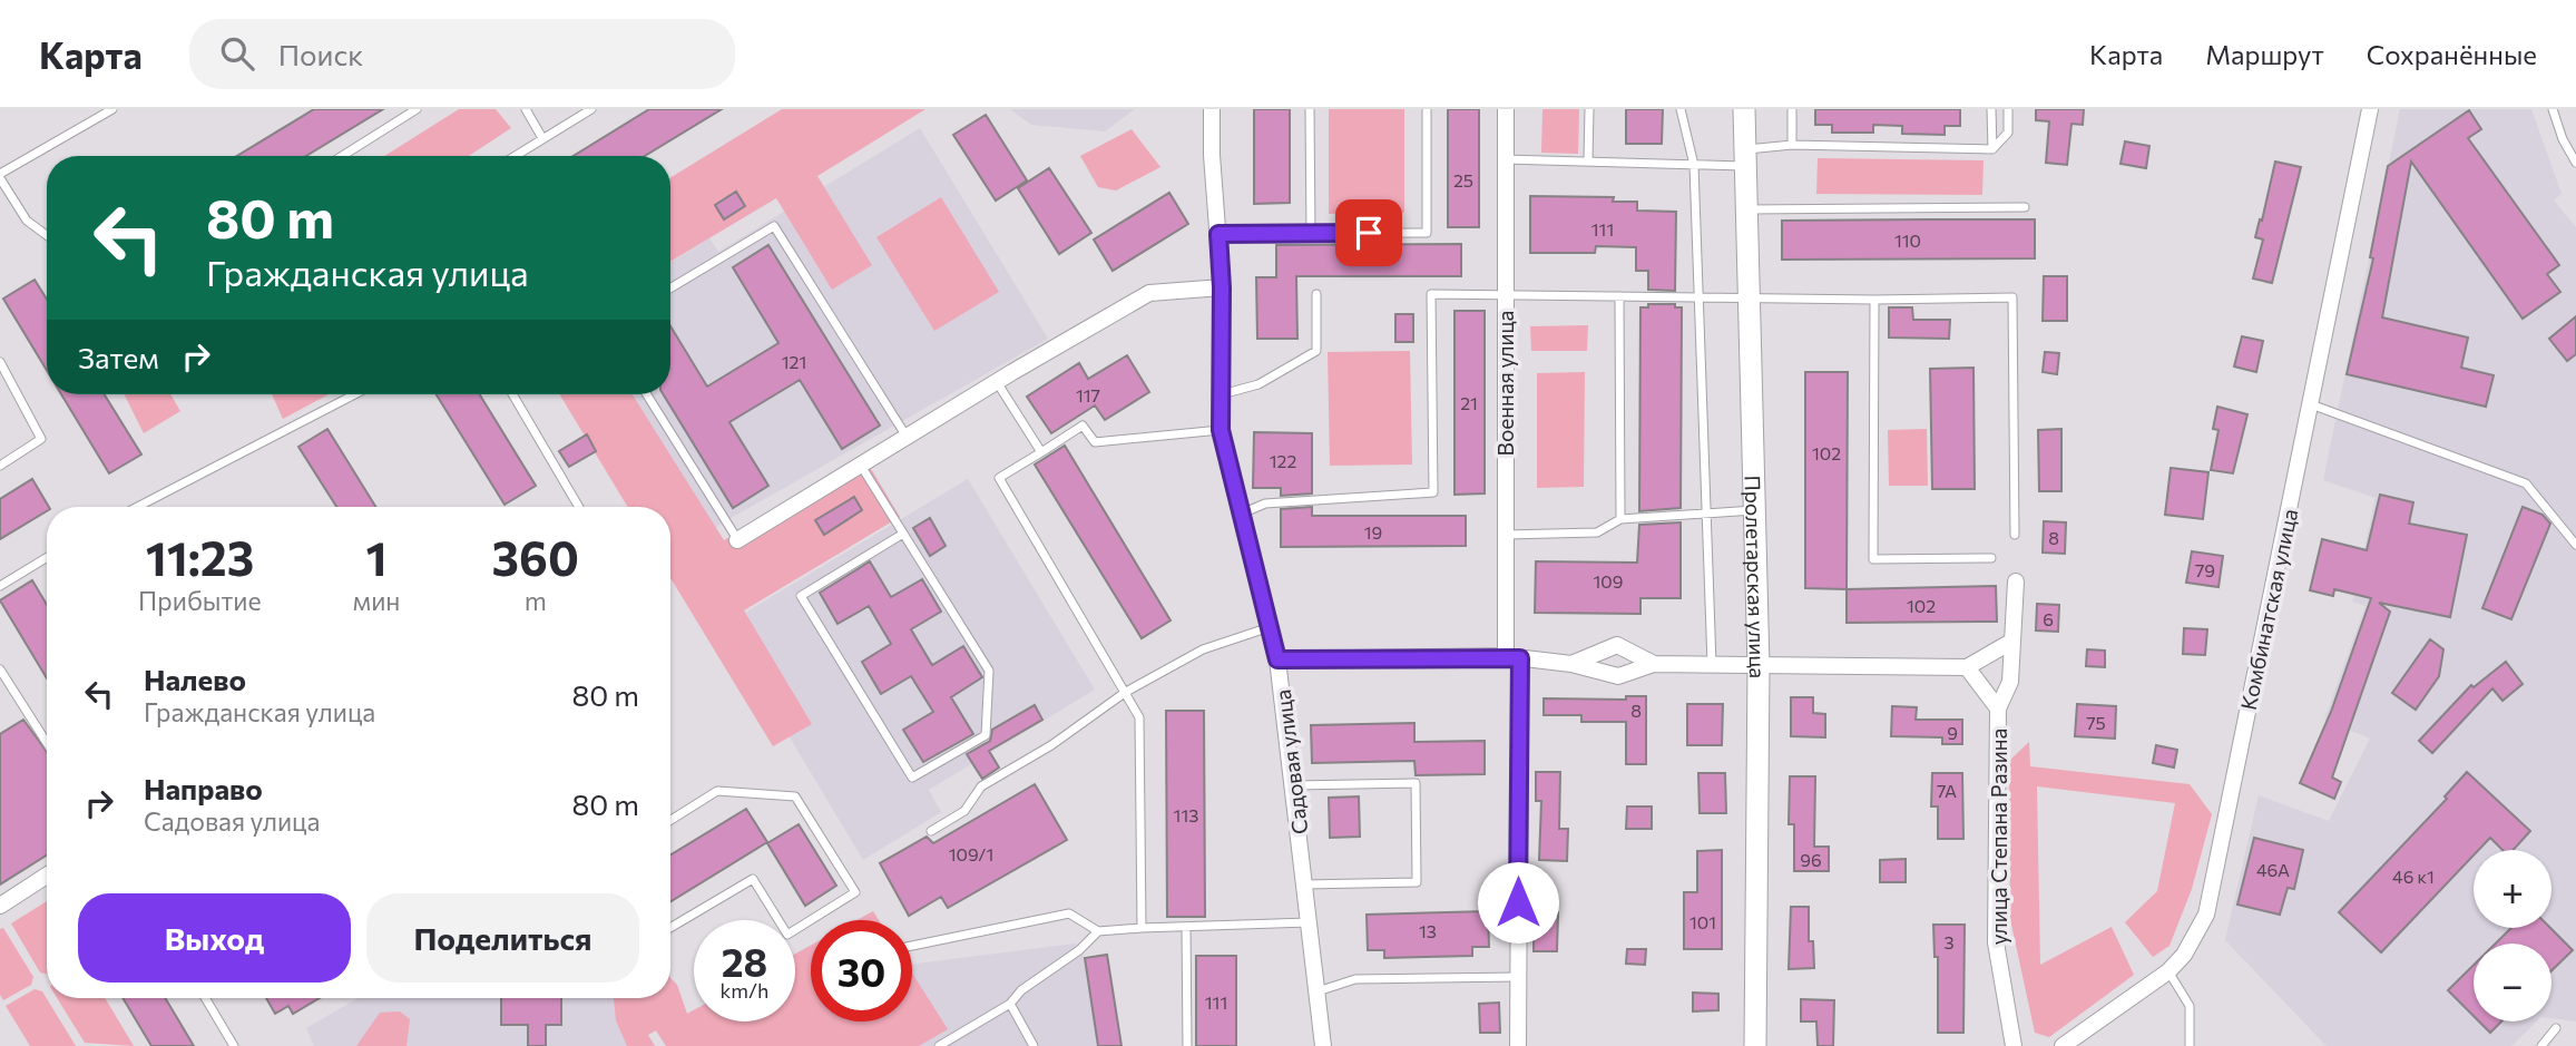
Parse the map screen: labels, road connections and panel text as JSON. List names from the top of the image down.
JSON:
{
  "streets": {
    "street": [
      "Военная улица",
      "Пролетарская улица",
      "Комбинатская улица",
      "Садовая улица",
      "улица Степана Разина"
    ]
  },
  "house_numbers": [
    "25",
    "111",
    "110",
    "121",
    "117",
    "21",
    "102",
    "122",
    "19",
    "8",
    "79",
    "109",
    "102",
    "6",
    "8",
    "75",
    "9",
    "7А",
    "113",
    "109/1",
    "96",
    "46А",
    "46 к1",
    "101",
    "13",
    "3",
    "111"
  ],
  "page": {
    "header": "Карта",
    "search": "Поиск",
    "nav": ["Карта", "Маршрут", "Сохранённые"],
    "turn": ["80 m", "Гражданская улица"],
    "then": "Затем",
    "eta": [
      "11:23",
      "Прибытие",
      "1",
      "мин",
      "360",
      "m"
    ],
    "list": [
      {
        "name": "Налево",
        "note": "Гражданская улица",
        "value": "80 m"
      },
      {
        "name": "Направо",
        "note": "Садовая улица",
        "value": "80 m"
      }
    ],
    "map_buttons": ["+", "−"],
    "buttons": ["Выход", "Поделиться"],
    "speed": "28 km/h",
    "limit": "30"
  }
}
